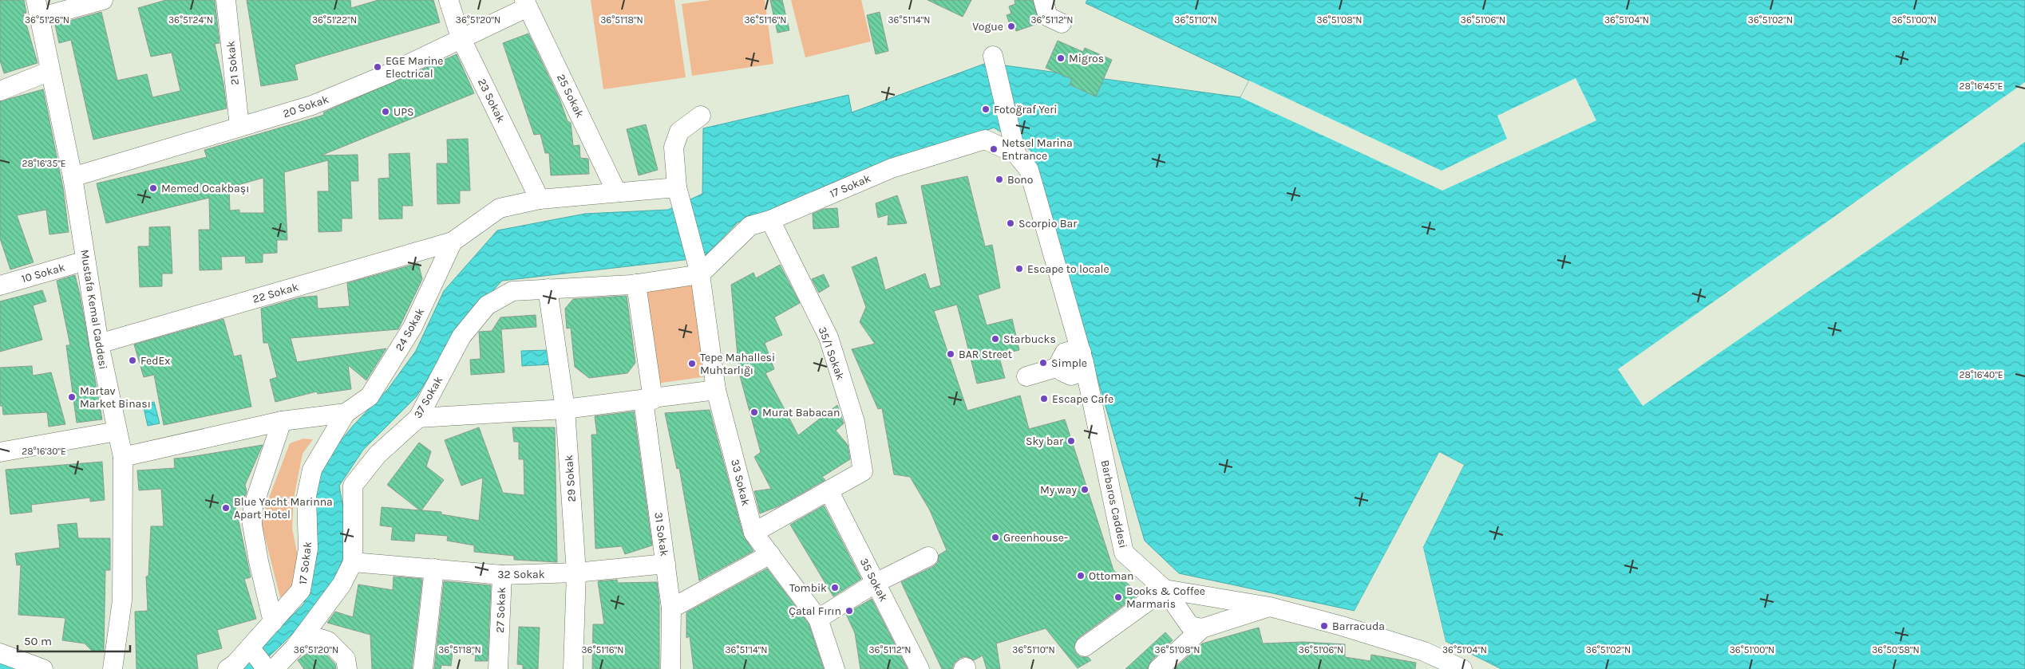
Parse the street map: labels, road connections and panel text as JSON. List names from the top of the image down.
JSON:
{
  "streets": {
    "street": [
      "21 Sokak",
      "25 Sokak",
      "23 Sokak",
      "20 Sokak",
      "17 Sokak",
      "10 Sokak",
      "22 Sokak",
      "Mustafa Kemal Caddesi",
      "24 Sokak",
      "35/1 Sokak",
      "37 Sokak",
      "29 Sokak",
      "33 Sokak",
      "Barbaros Caddesi",
      "31 Sokak",
      "32 Sokak",
      "35 Sokak",
      "27 Sokak"
    ]
  },
  "crossings": [
    ["21 Sokak", "20 Sokak"],
    ["25 Sokak", "20 Sokak"],
    ["25 Sokak", "24 Sokak"],
    ["23 Sokak", "20 Sokak"],
    ["23 Sokak", "24 Sokak"],
    ["20 Sokak", "Mustafa Kemal Caddesi"],
    ["17 Sokak", "24 Sokak"],
    ["17 Sokak", "35/1 Sokak"],
    ["17 Sokak", "37 Sokak"],
    ["17 Sokak", "33 Sokak"],
    ["17 Sokak", "Barbaros Caddesi"],
    ["10 Sokak", "Mustafa Kemal Caddesi"],
    ["22 Sokak", "Mustafa Kemal Caddesi"],
    ["22 Sokak", "24 Sokak"],
    ["Mustafa Kemal Caddesi", "24 Sokak"],
    ["24 Sokak", "33 Sokak"],
    ["35/1 Sokak", "35 Sokak"],
    ["37 Sokak", "29 Sokak"],
    ["37 Sokak", "33 Sokak"],
    ["37 Sokak", "31 Sokak"],
    ["37 Sokak", "32 Sokak"],
    ["29 Sokak", "32 Sokak"],
    ["31 Sokak", "32 Sokak"],
    ["32 Sokak", "27 Sokak"]
  ],
  "places": [
    "Vogue",
    "Migros",
    "EGE Marine Electrical",
    "Fotoğraf Yeri",
    "UPS",
    "Netsel Marina Entrance",
    "Bono",
    "Memed Ocakbaşı",
    "Scorpio Bar",
    "Escape to locale",
    "Starbucks",
    "BAR Street",
    "FedEx",
    "Simple",
    "Tepe Mahallesi Muhtarlığı",
    "Martav Market Binası",
    "Escape Cafe",
    "Murat Babacan",
    "Sky bar",
    "My way",
    "Blue Yacht Marinna Apart Hotel",
    "Greenhouse-",
    "Ottoman",
    "Tombik",
    "Books & Coffee Marmaris",
    "Çatal Fırın",
    "Barracuda"
  ],
  "scale_bar": "50 m",
  "coordinates": [
    "36°51'26\"N",
    "36°51'24\"N",
    "36°51'22\"N",
    "36°51'20\"N",
    "36°51'18\"N",
    "36°51'16\"N",
    "36°51'14\"N",
    "36°51'12\"N",
    "36°51'10\"N",
    "36°51'08\"N",
    "36°51'06\"N",
    "36°51'04\"N",
    "36°51'02\"N",
    "36°51'00\"N",
    "28°16'45\"E",
    "28°16'35\"E",
    "28°16'40\"E",
    "28°16'30\"E",
    "36°50'58\"N"
  ]
}
